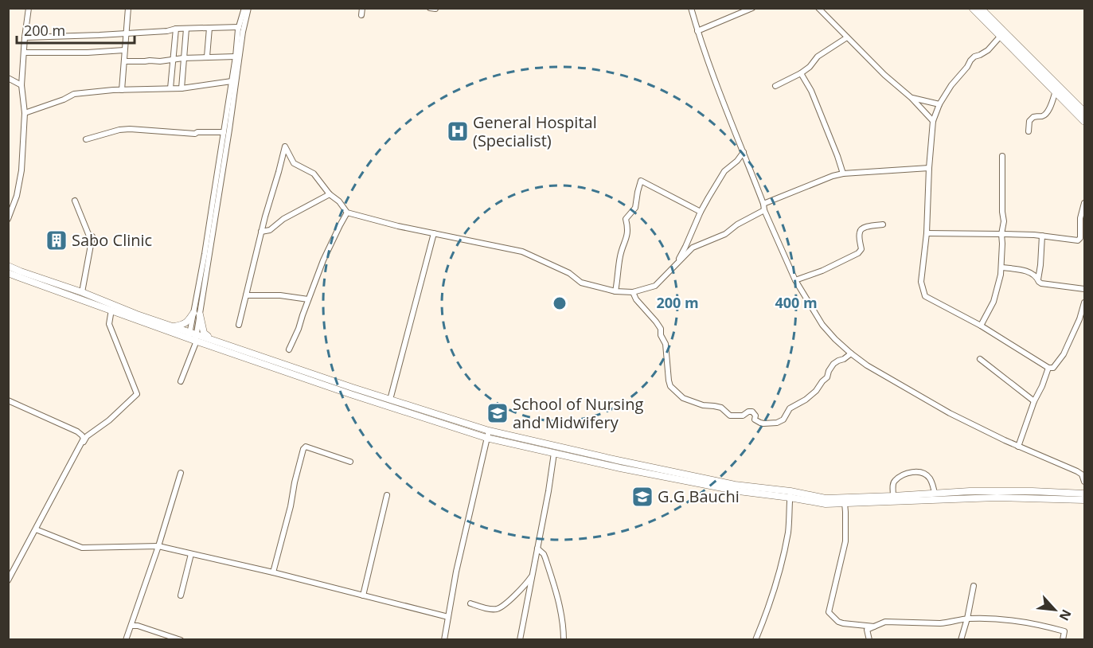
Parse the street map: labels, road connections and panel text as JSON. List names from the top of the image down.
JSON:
{
  "places": {
    "hospital": ["General Hospital (Specialist)"],
    "building": ["Sabo Clinic"],
    "school or university": ["School of Nursing and Midwifery", "G.G Bauchi"]
  },
  "scale_bar": "200 m",
  "north": "bottom right",
  "rings": ["200 m", "400 m"]
}
